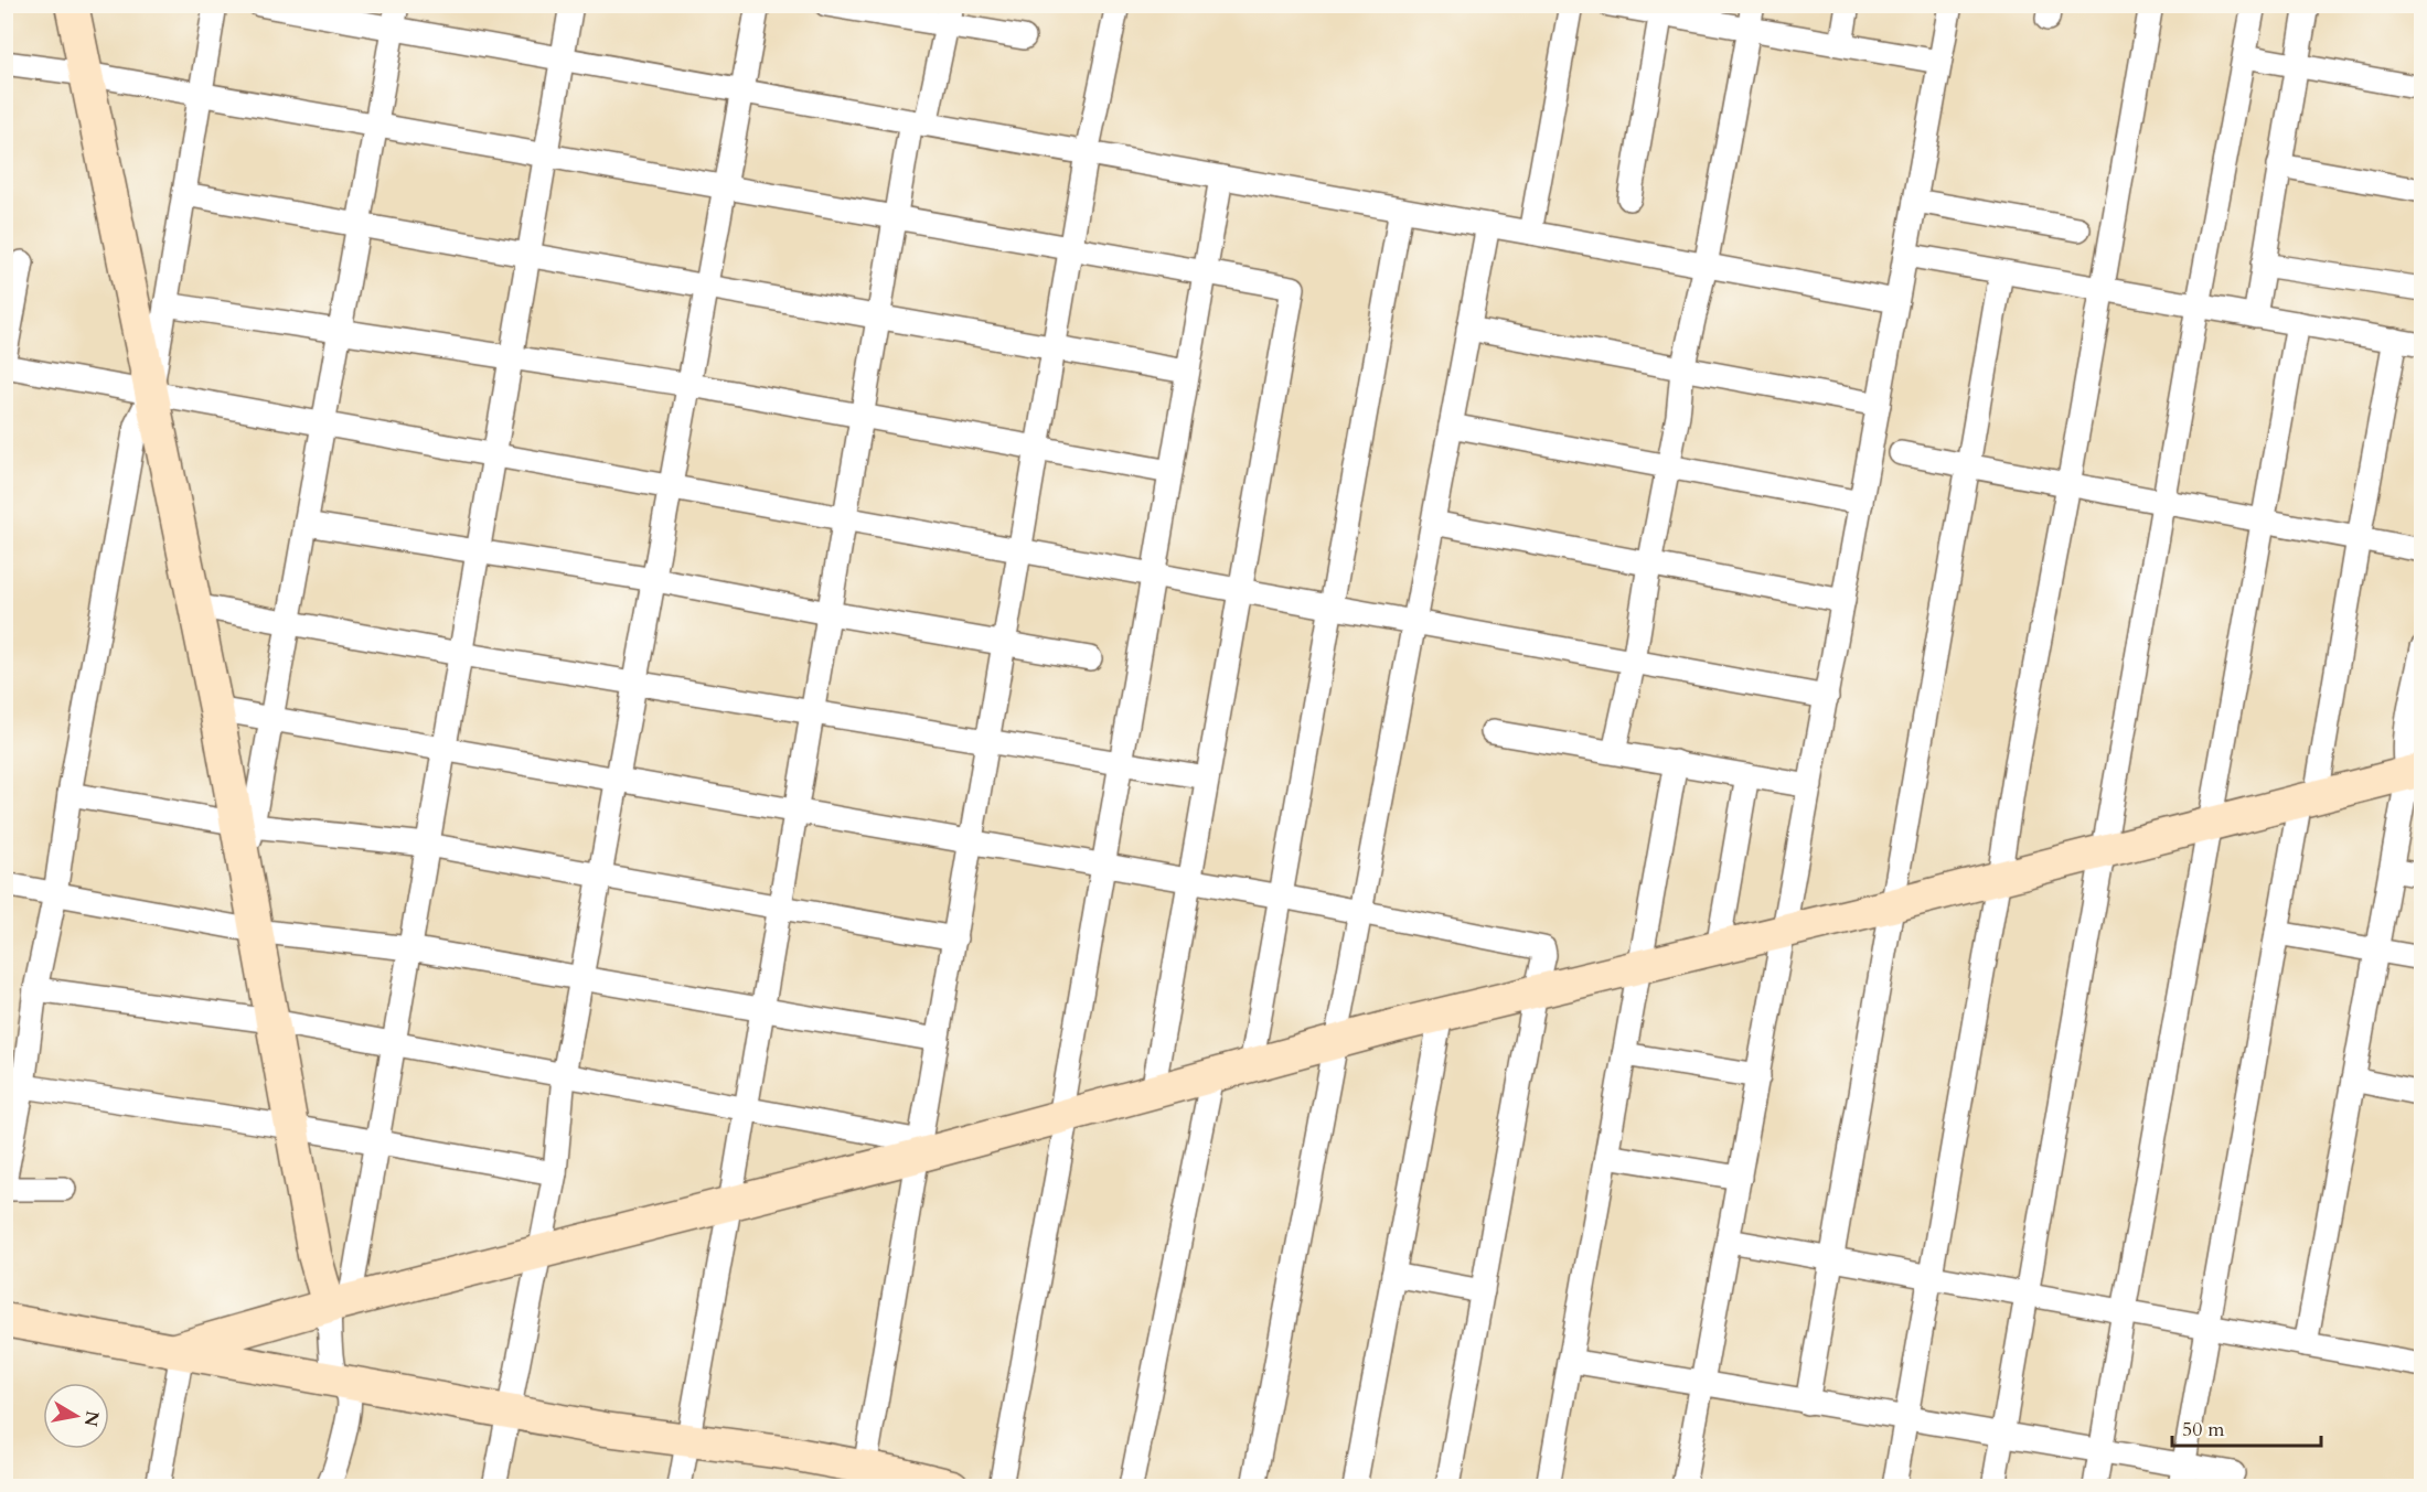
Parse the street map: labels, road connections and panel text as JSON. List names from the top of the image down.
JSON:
{
  "scale_bar": "50 m",
  "north": "right"
}
